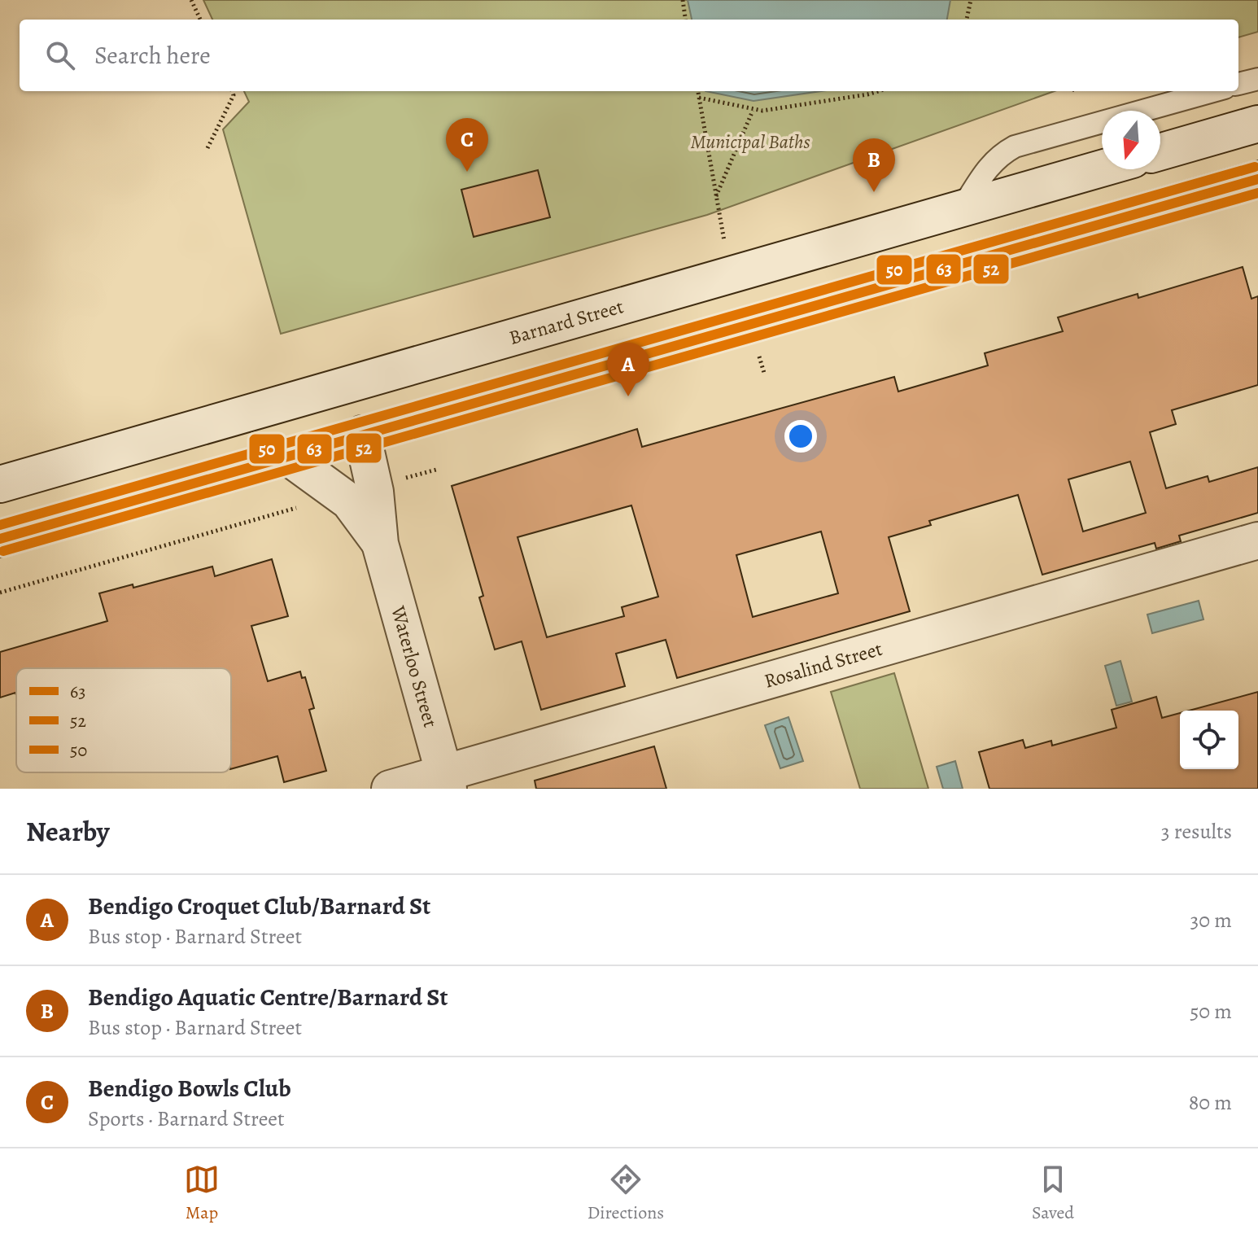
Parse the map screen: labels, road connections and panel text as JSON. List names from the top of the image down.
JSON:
{
  "streets": {
    "main road": ["Barnard Street", "Rosalind Street", "Waterloo Street"]
  },
  "crossings": [
    ["Rosalind Street", "Waterloo Street"]
  ],
  "parks": ["Municipal Baths"],
  "lines": ["transit line 50", "transit line 63", "transit line 52"],
  "legend": ["63", "52", "50"],
  "north": "bottom",
  "page": {
    "search": "Search here",
    "pins": ["C", "B", "A"],
    "heading": ["Nearby", "3 results"],
    "list": [
      {
        "mark": "A",
        "name": "Bendigo Croquet Club/Barnard St",
        "note": "Bus stop · Barnard Street",
        "value": "30 m"
      },
      {
        "mark": "B",
        "name": "Bendigo Aquatic Centre/Barnard St",
        "note": "Bus stop · Barnard Street",
        "value": "50 m"
      },
      {
        "mark": "C",
        "name": "Bendigo Bowls Club",
        "note": "Sports · Barnard Street",
        "value": "80 m"
      }
    ],
    "nav": ["Map", "Directions", "Saved"]
  }
}
